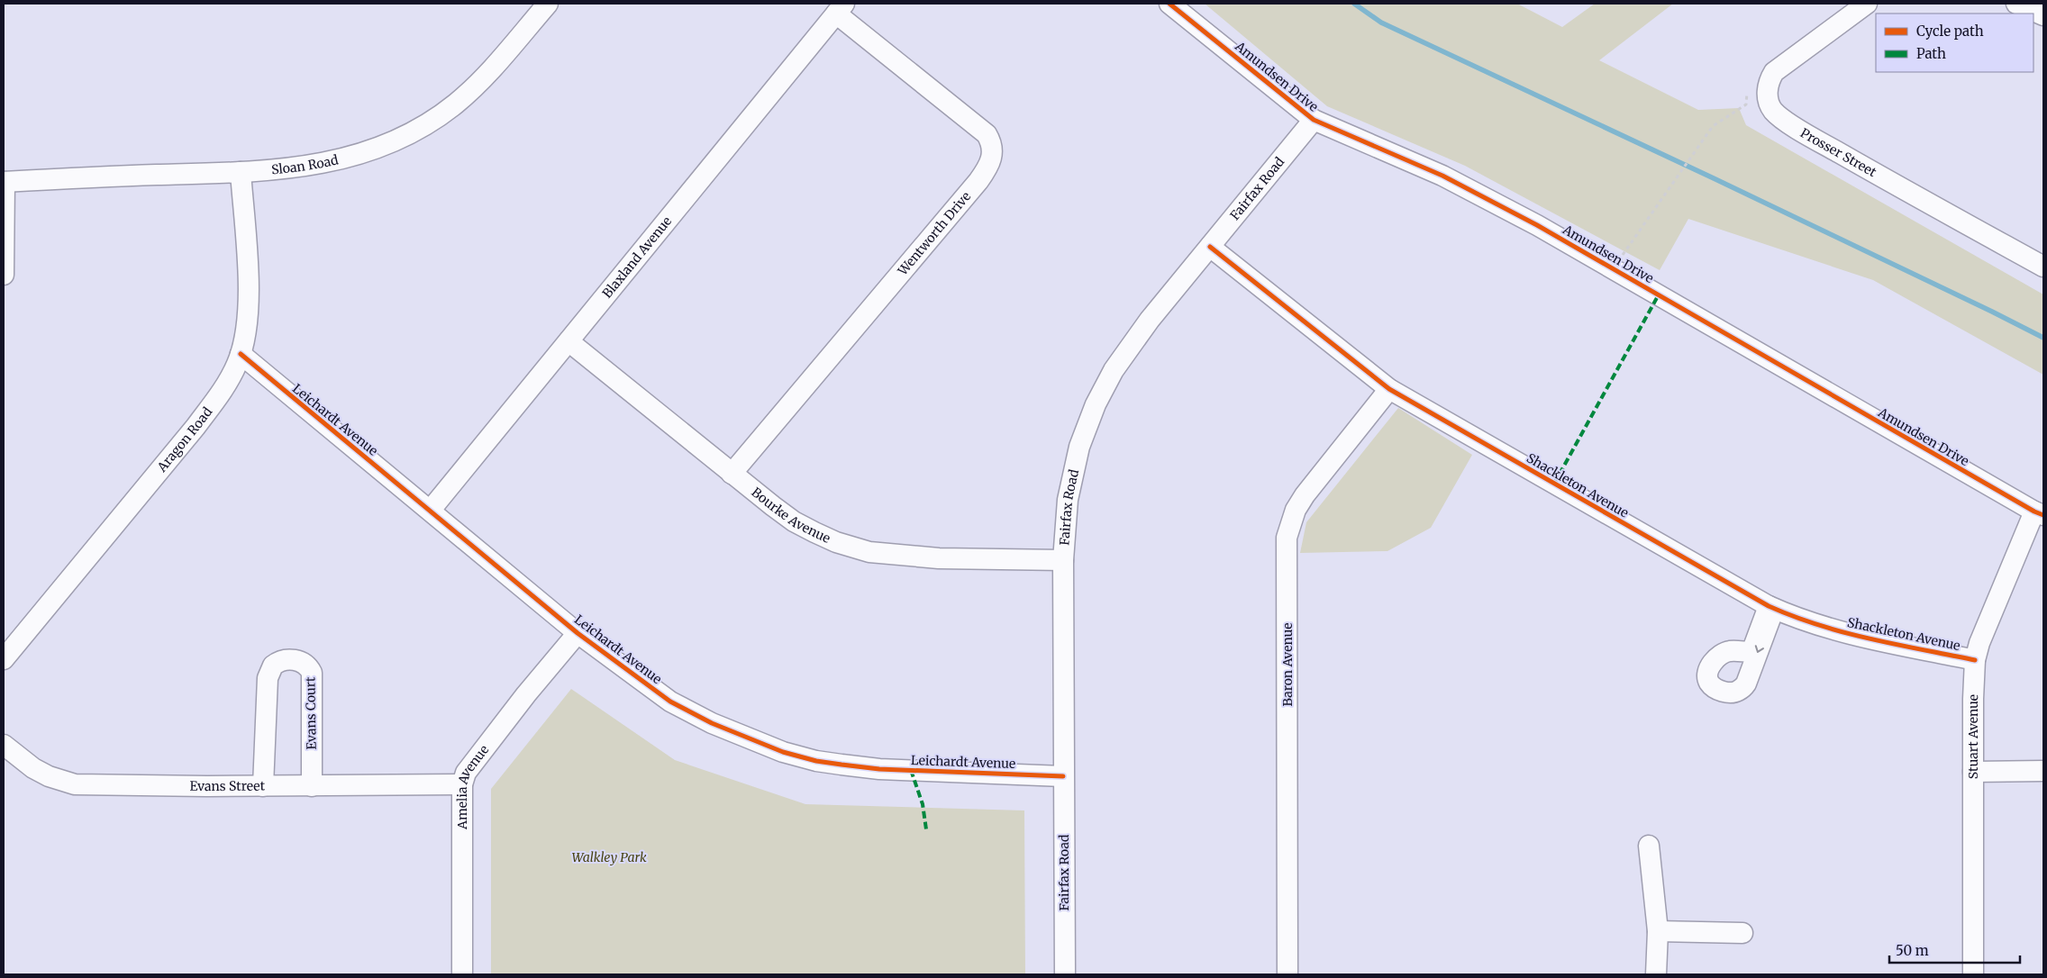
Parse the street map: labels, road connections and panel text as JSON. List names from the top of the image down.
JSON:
{
  "streets": {
    "street": [
      "Amundsen Drive",
      "Prosser Street",
      "Sloan Road",
      "Fairfax Road",
      "Wentworth Drive",
      "Blaxland Avenue",
      "Leichardt Avenue",
      "Aragon Road",
      "Shackleton Avenue",
      "Bourke Avenue",
      "Baron Avenue",
      "Evans Court",
      "Stuart Avenue",
      "Evans Street",
      "Amelia Avenue"
    ]
  },
  "crossings": [
    ["Amundsen Drive", "Fairfax Road"],
    ["Amundsen Drive", "Stuart Avenue"],
    ["Sloan Road", "Aragon Road"],
    ["Fairfax Road", "Leichardt Avenue"],
    ["Fairfax Road", "Shackleton Avenue"],
    ["Fairfax Road", "Bourke Avenue"],
    ["Wentworth Drive", "Blaxland Avenue"],
    ["Wentworth Drive", "Bourke Avenue"],
    ["Blaxland Avenue", "Leichardt Avenue"],
    ["Blaxland Avenue", "Bourke Avenue"],
    ["Leichardt Avenue", "Aragon Road"],
    ["Leichardt Avenue", "Amelia Avenue"],
    ["Shackleton Avenue", "Baron Avenue"],
    ["Shackleton Avenue", "Stuart Avenue"],
    ["Evans Court", "Evans Street"],
    ["Evans Street", "Amelia Avenue"]
  ],
  "parks": ["Walkley Park"],
  "legend": ["Cycle path", "Path"],
  "scale_bar": "50 m"
}
